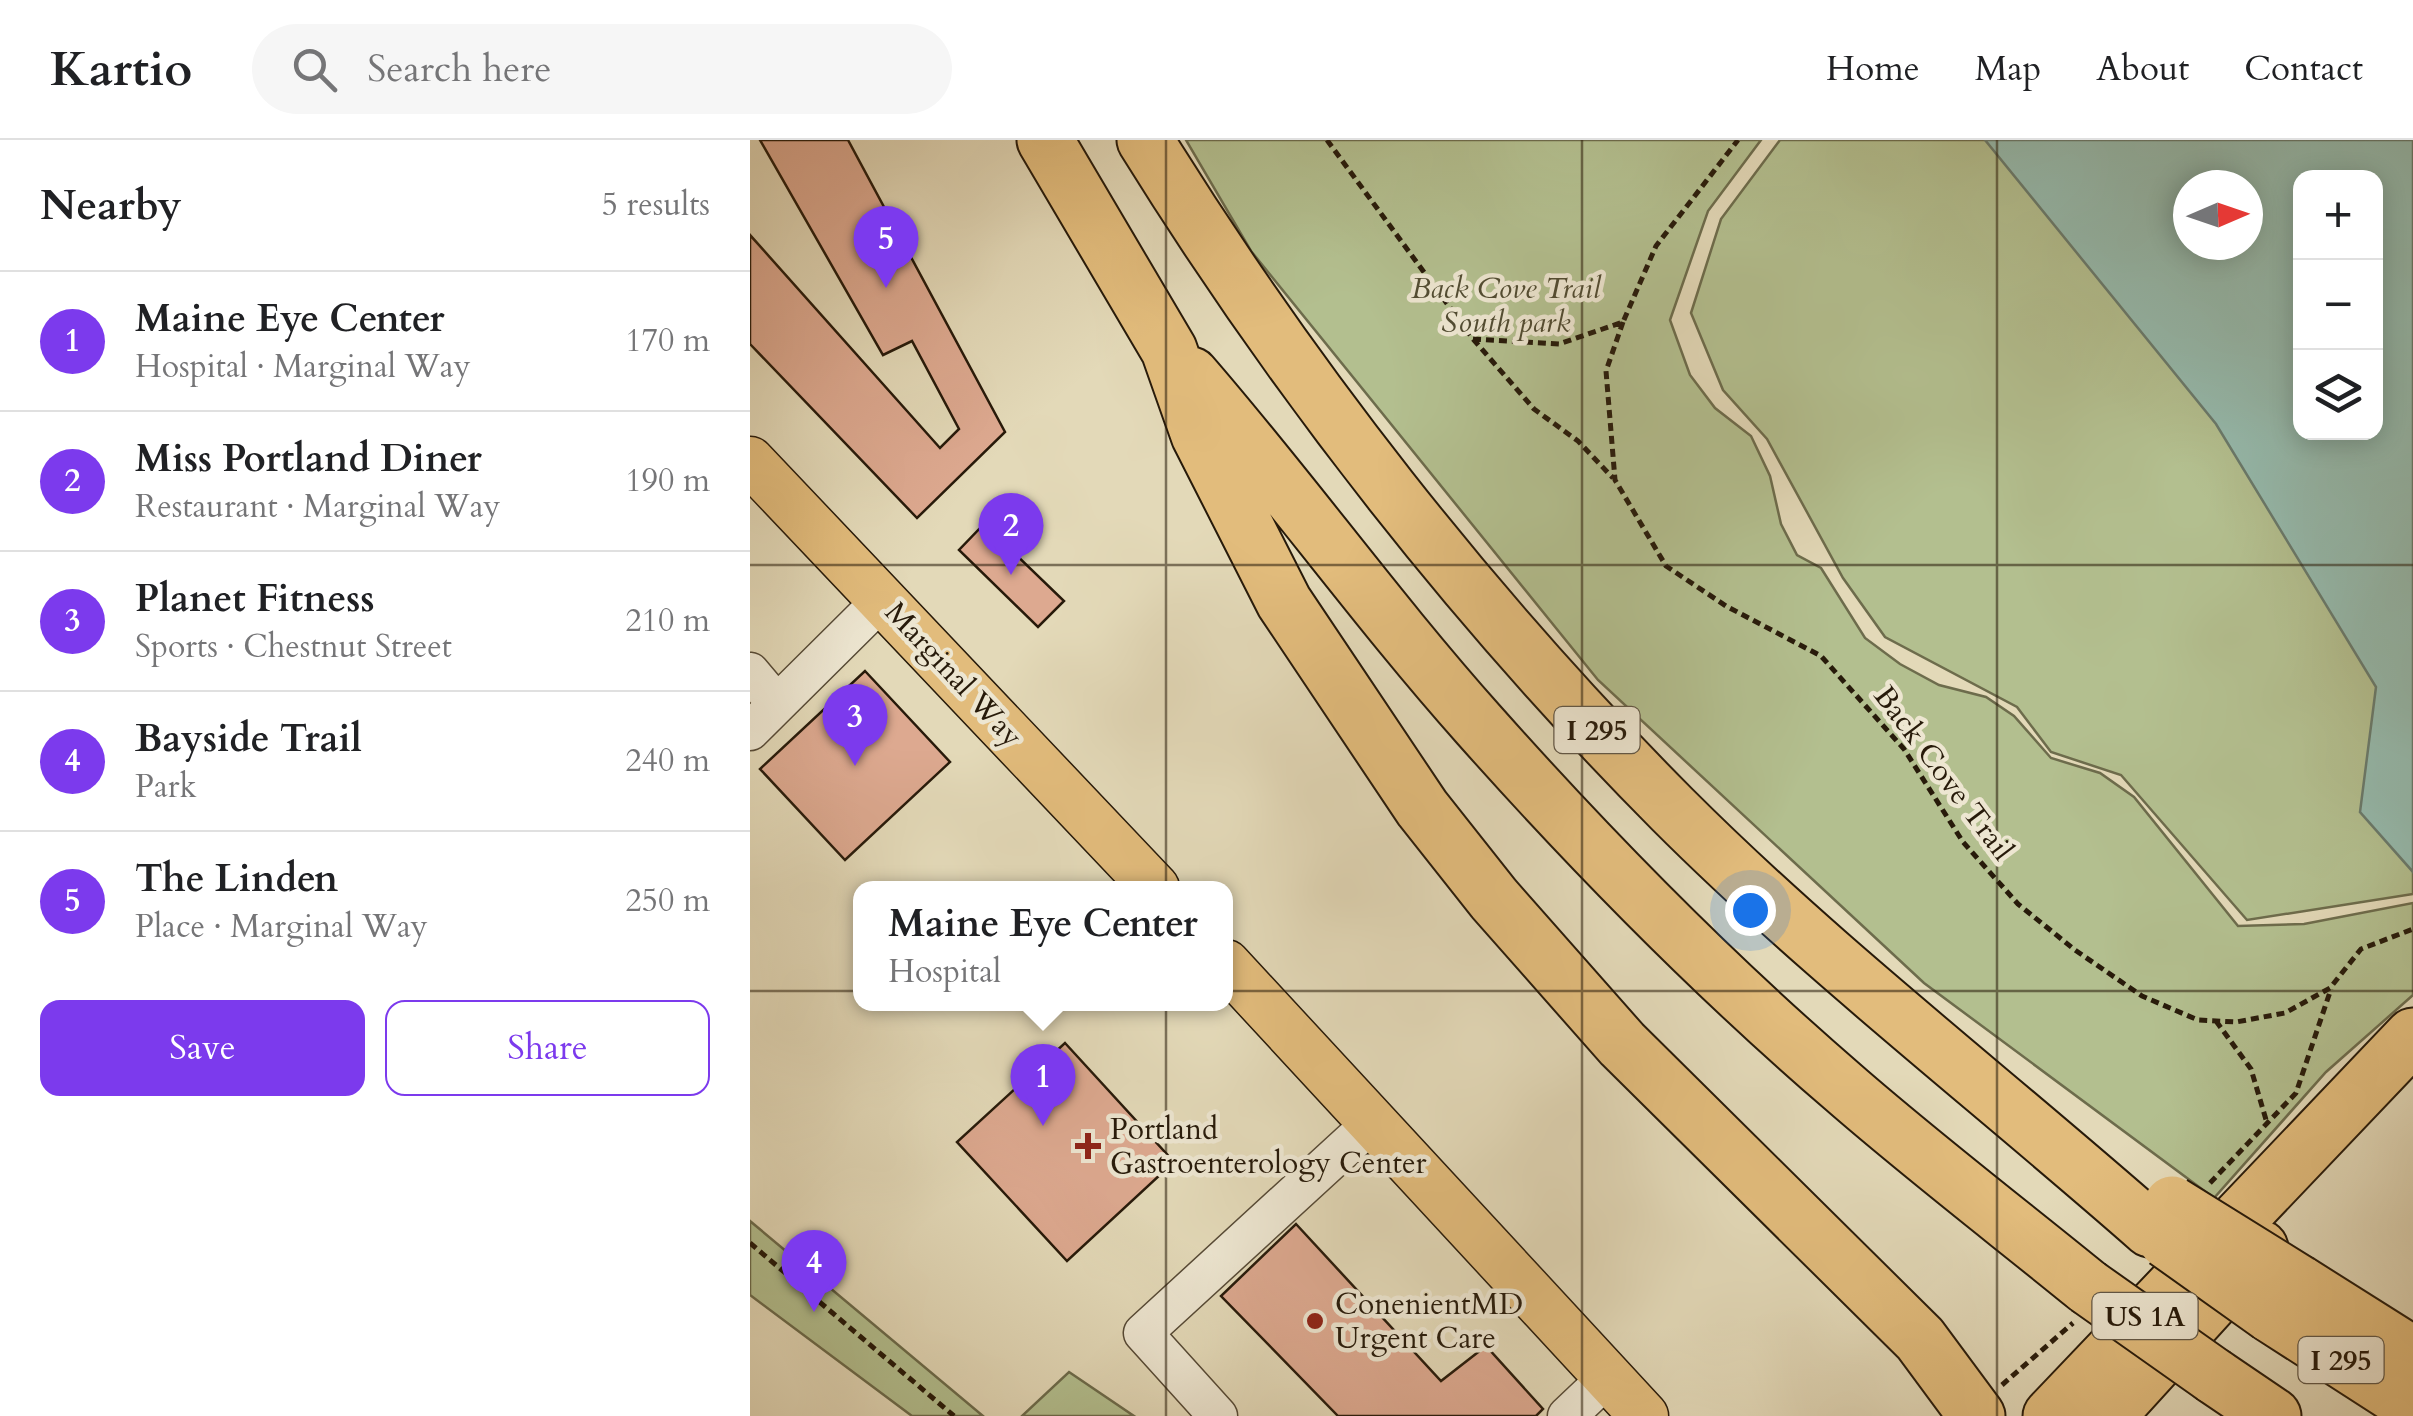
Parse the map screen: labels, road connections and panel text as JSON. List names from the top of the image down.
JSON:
{
  "streets": {
    "highway": ["I 295", "US 1A"],
    "main road": ["Marginal Way"],
    "path": ["Back Cove Trail"]
  },
  "parks": ["Back Cove Trail South park"],
  "places": {
    "health": ["Portland Gastroenterology Center"],
    "other": ["ConenientMD Urgent Care"]
  },
  "north": "right",
  "page": {
    "header": "Kartio",
    "search": "Search here",
    "nav": [
      "Home",
      "Map",
      "About",
      "Contact"
    ],
    "heading": ["Nearby", "5 results"],
    "map_buttons": ["+", "−"],
    "pins": [
      "5",
      "2",
      "3",
      "1",
      "4"
    ],
    "list": [
      {
        "mark": "1",
        "name": "Maine Eye Center",
        "note": "Hospital · Marginal Way",
        "value": "170 m"
      },
      {
        "mark": "2",
        "name": "Miss Portland Diner",
        "note": "Restaurant · Marginal Way",
        "value": "190 m"
      },
      {
        "mark": "3",
        "name": "Planet Fitness",
        "note": "Sports · Chestnut Street",
        "value": "210 m"
      },
      {
        "mark": "4",
        "name": "Bayside Trail",
        "note": "Park",
        "value": "240 m"
      },
      {
        "mark": "5",
        "name": "The Linden",
        "note": "Place · Marginal Way",
        "value": "250 m"
      }
    ],
    "popup": ["Maine Eye Center", "Hospital"],
    "buttons": ["Save", "Share"]
  }
}
